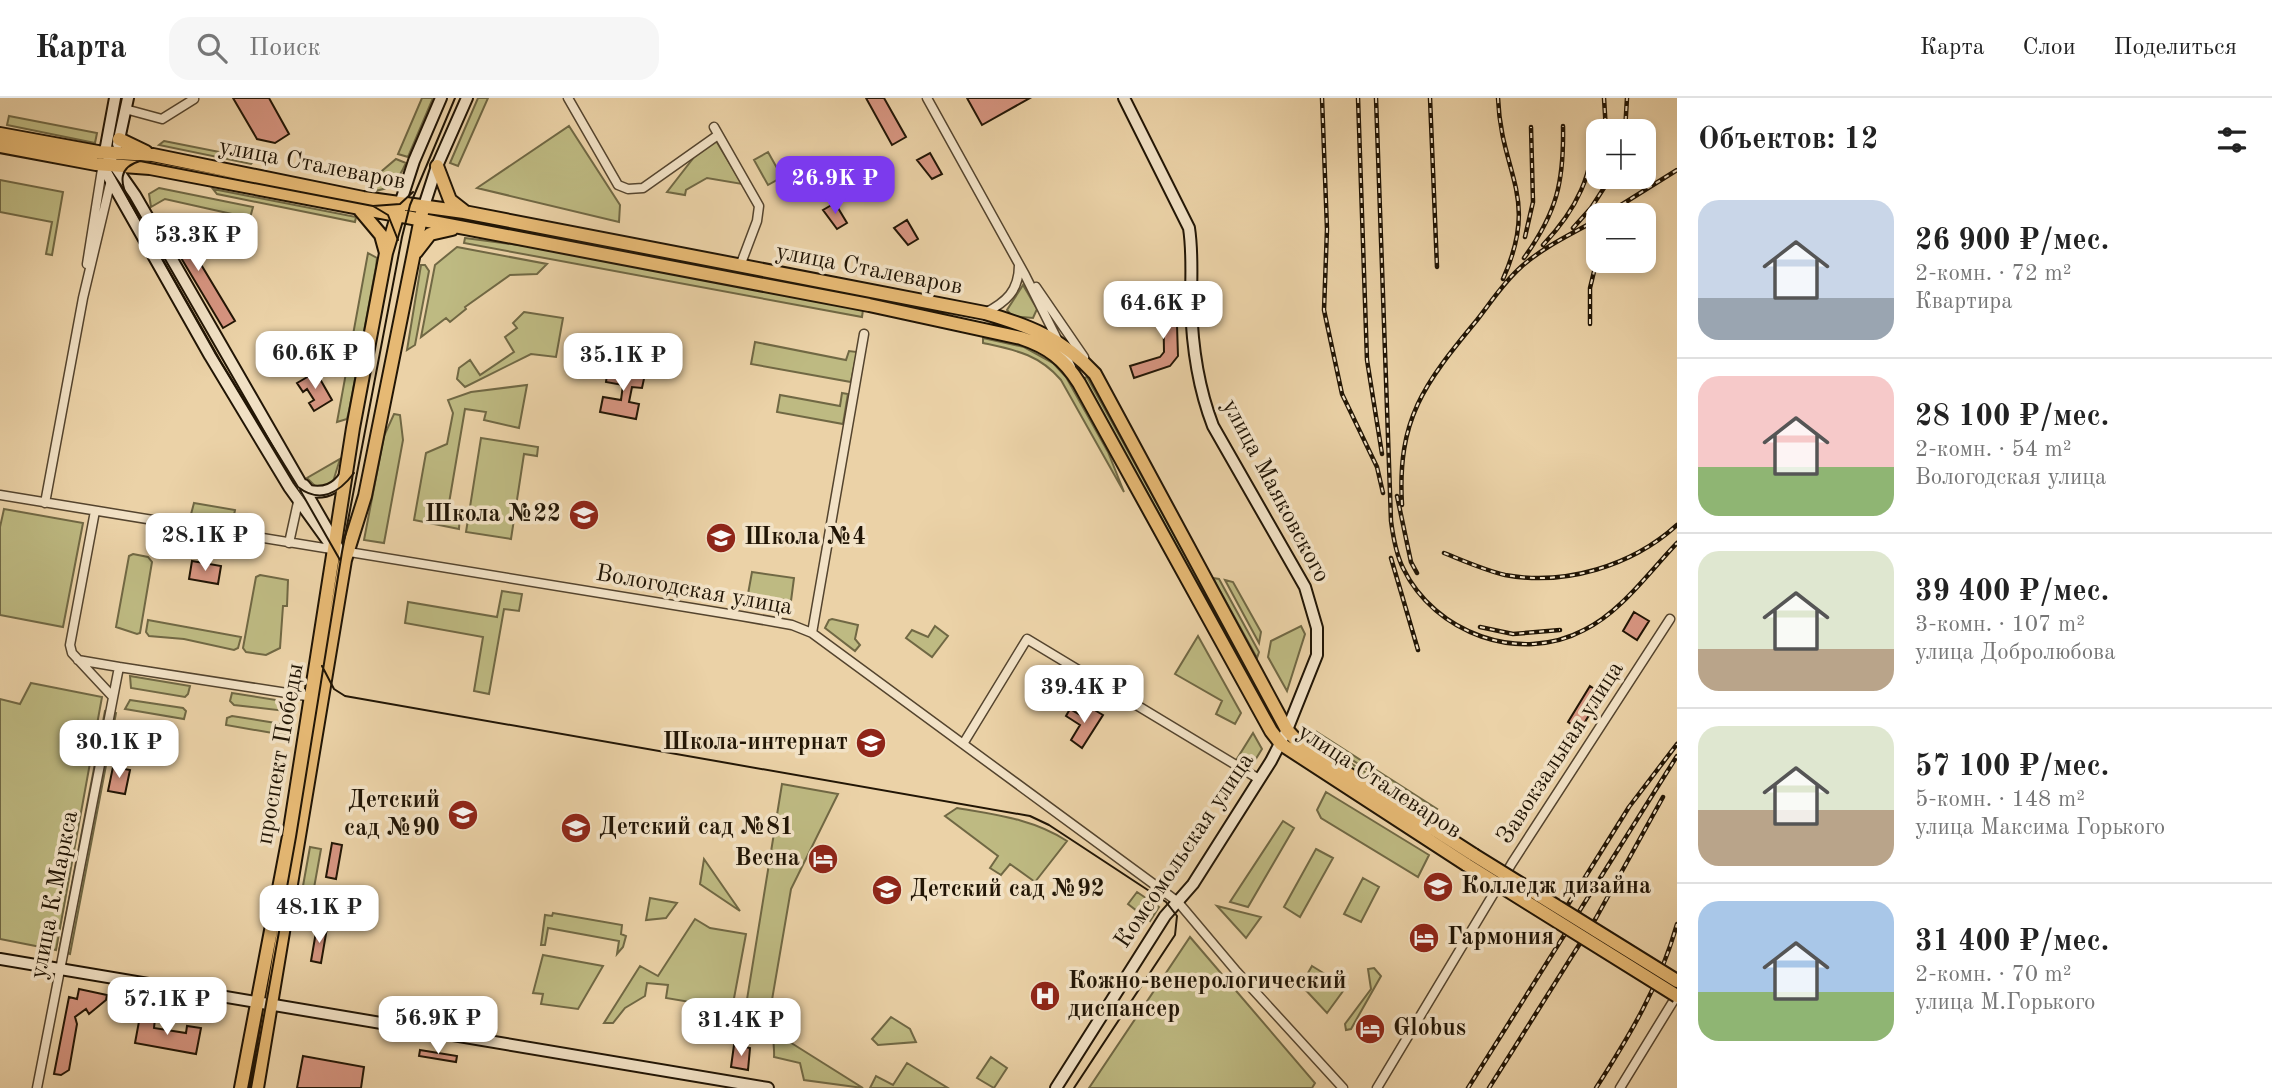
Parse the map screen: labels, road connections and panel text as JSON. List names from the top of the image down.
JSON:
{
  "streets": {
    "main road": ["улица Сталеваров", "проспект Победы"],
    "street": [
      "улица Маяковского",
      "Вологодская улица",
      "Завокзальная улица",
      "Комсомольская улица",
      "улица К.Маркса"
    ]
  },
  "crossings": [
    ["улица Сталеваров", "улица Маяковского"],
    ["улица Сталеваров", "проспект Победы"],
    ["улица Сталеваров", "Комсомольская улица"],
    ["улица Маяковского", "Комсомольская улица"],
    ["Вологодская улица", "проспект Победы"],
    ["Вологодская улица", "Комсомольская улица"]
  ],
  "places": {
    "school or university": [
      "Школа №22",
      "Школа №4",
      "Школа-интернат",
      "Детский сад №90",
      "Детский сад №81",
      "Колледж дизайна",
      "Детский сад №92"
    ],
    "hotel": ["Весна", "Гармония", "Globus"],
    "hospital": ["Кожно-венерологический диспансер"]
  },
  "page": {
    "header": "Карта",
    "search": "Поиск",
    "nav": ["Карта", "Слои", "Поделиться"],
    "heading": "Объектов: 12",
    "map_buttons": ["+", "−"],
    "price": [
      "26.9K ₽",
      "53.3K ₽",
      "64.6K ₽",
      "60.6K ₽",
      "35.1K ₽",
      "28.1K ₽",
      "39.4K ₽",
      "30.1K ₽",
      "48.1K ₽",
      "57.1K ₽",
      "56.9K ₽",
      "31.4K ₽"
    ],
    "list": [
      {
        "name": "26 900 ₽/мес.",
        "note": "2-комн. · 72 m² · Квартира"
      },
      {
        "name": "28 100 ₽/мес.",
        "note": "2-комн. · 54 m² · Вологодская улица"
      },
      {
        "name": "39 400 ₽/мес.",
        "note": "3-комн. · 107 m² · улица Добролюбова"
      },
      {
        "name": "57 100 ₽/мес.",
        "note": "5-комн. · 148 m² · улица Максима Горького"
      },
      {
        "name": "31 400 ₽/мес.",
        "note": "2-комн. · 70 m² · улица М.Горького"
      }
    ]
  }
}
